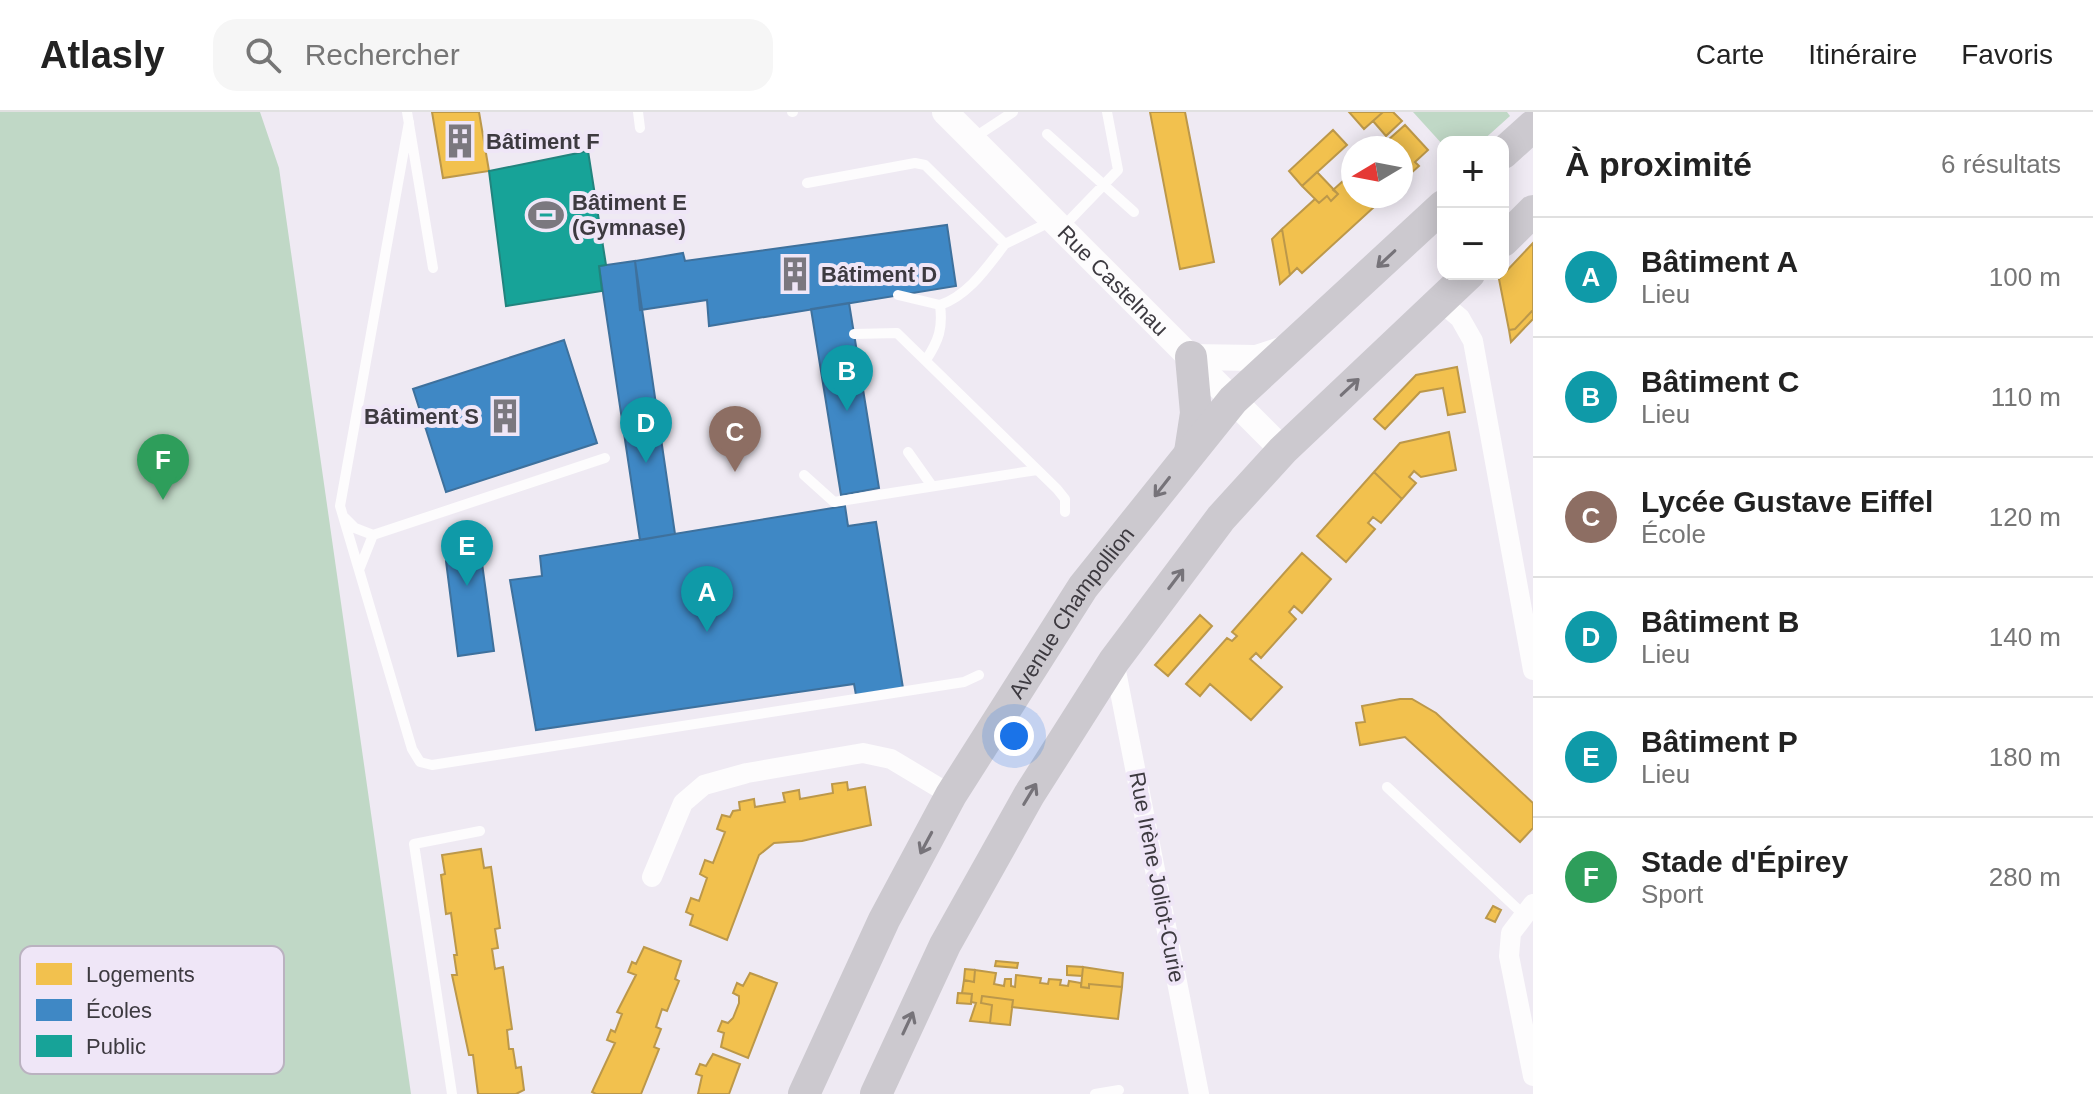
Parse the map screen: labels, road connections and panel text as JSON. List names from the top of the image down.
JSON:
{
  "streets": {
    "main road": ["Avenue Champollion"],
    "street": ["Rue Castelnau", "Rue Irène Joliot-Curie"]
  },
  "crossings": [
    ["Rue Castelnau", "Avenue Champollion"]
  ],
  "places": {
    "building": ["Bâtiment F", "Bâtiment D", "Bâtiment S"],
    "sports": ["Bâtiment E (Gymnase)"]
  },
  "legend": ["Logements", "Écoles", "Public"],
  "north": "left",
  "page": {
    "header": "Atlasly",
    "search": "Rechercher",
    "nav": ["Carte", "Itinéraire", "Favoris"],
    "heading": ["À proximité", "6 résultats"],
    "map_buttons": ["+", "−"],
    "list": [
      {
        "mark": "A",
        "name": "Bâtiment A",
        "note": "Lieu",
        "value": "100 m"
      },
      {
        "mark": "B",
        "name": "Bâtiment C",
        "note": "Lieu",
        "value": "110 m"
      },
      {
        "mark": "C",
        "name": "Lycée Gustave Eiffel",
        "note": "École",
        "value": "120 m"
      },
      {
        "mark": "D",
        "name": "Bâtiment B",
        "note": "Lieu",
        "value": "140 m"
      },
      {
        "mark": "E",
        "name": "Bâtiment P",
        "note": "Lieu",
        "value": "180 m"
      },
      {
        "mark": "F",
        "name": "Stade d'Épirey",
        "note": "Sport",
        "value": "280 m"
      }
    ],
    "pins": [
      "B",
      "D",
      "C",
      "F",
      "E",
      "A"
    ]
  }
}
